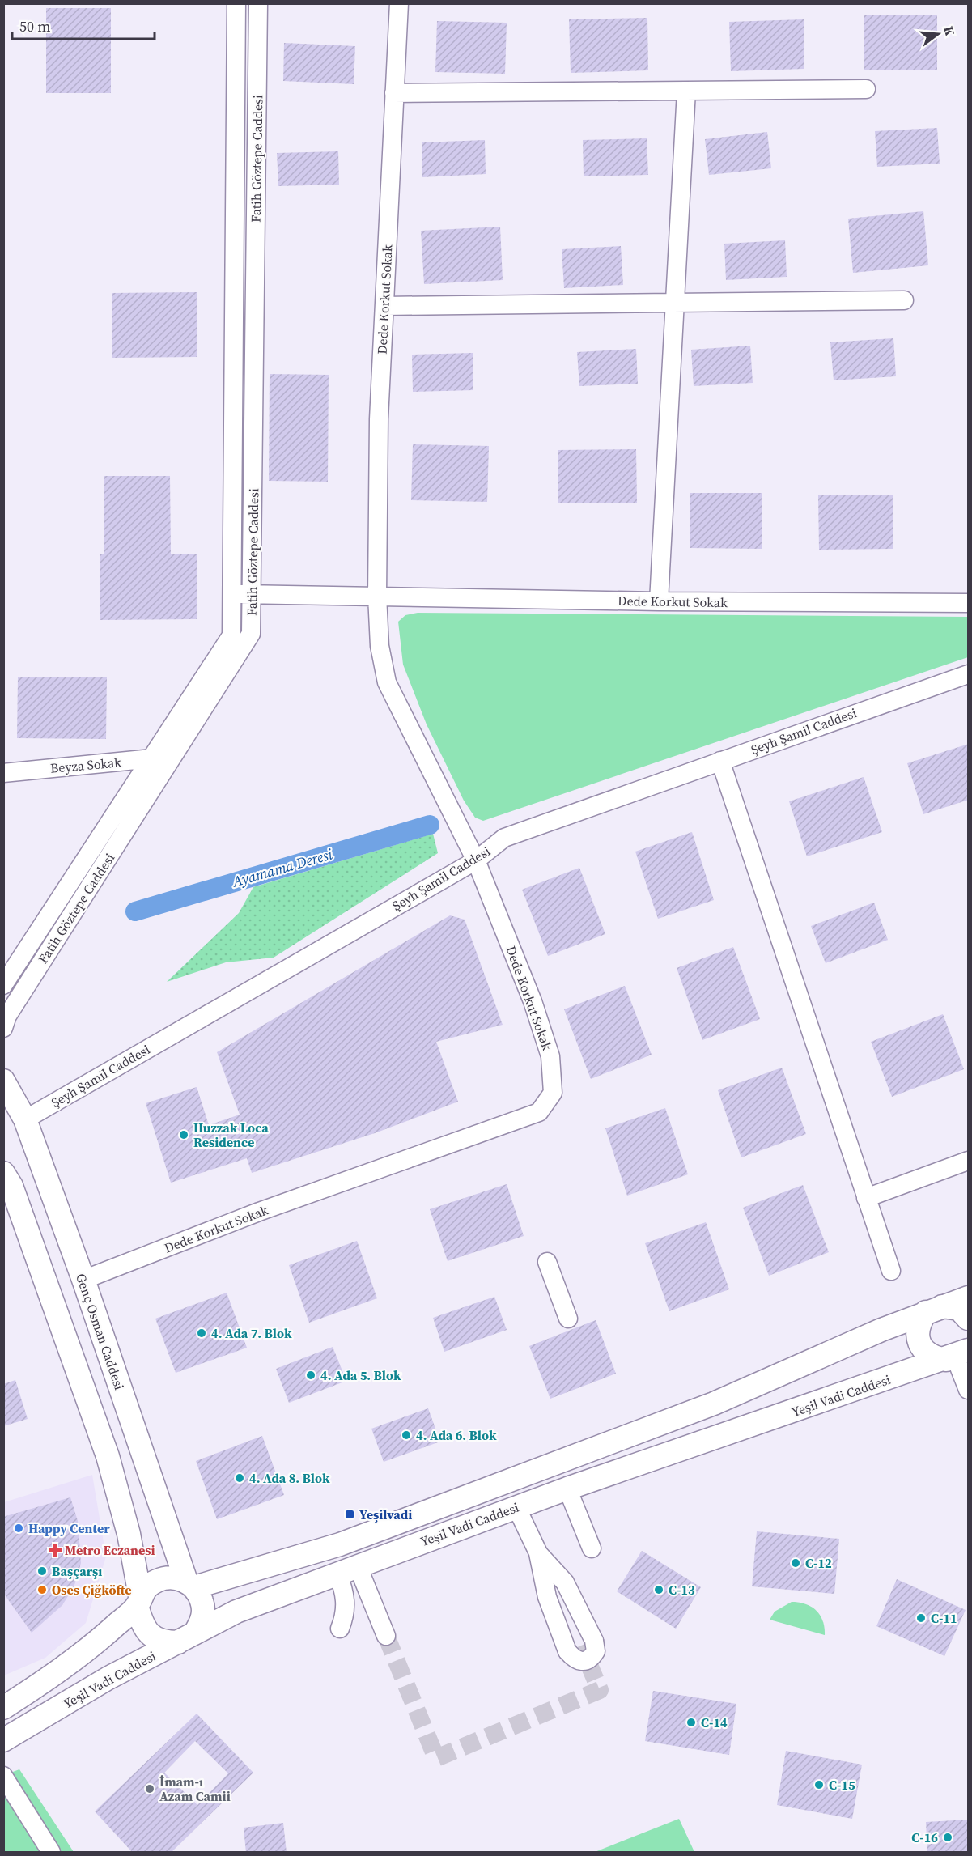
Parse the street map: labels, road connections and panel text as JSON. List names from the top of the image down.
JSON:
{
  "streets": {
    "main road": ["Genç Osman Caddesi", "Yeşil Vadi Caddesi"],
    "street": [
      "Fatih Göztepe Caddesi",
      "Dede Korkut Sokak",
      "Şeyh Şamil Caddesi",
      "Beyza Sokak"
    ]
  },
  "crossings": [
    ["Fatih Göztepe Caddesi", "Beyza Sokak"],
    ["Dede Korkut Sokak", "Şeyh Şamil Caddesi"],
    ["Dede Korkut Sokak", "Genç Osman Caddesi"],
    ["Şeyh Şamil Caddesi", "Genç Osman Caddesi"],
    ["Genç Osman Caddesi", "Yeşil Vadi Caddesi"]
  ],
  "water": ["Ayamama Deresi"],
  "places": {
    "other": [
      "Huzzak Loca Residence",
      "4. Ada 7. Blok",
      "4. Ada 5. Blok",
      "4. Ada 6. Blok",
      "4. Ada 8. Blok",
      "Happy Center",
      "C-12",
      "Başçarşı",
      "Oses Çiğköfte",
      "C-13",
      "C-11",
      "C-14",
      "C-15",
      "İmam-ı Azam Camii",
      "C-16"
    ],
    "transit": ["Yeşilvadi"],
    "health": ["Metro Eczanesi"]
  },
  "scale_bar": "50 m",
  "north": "right"
}
